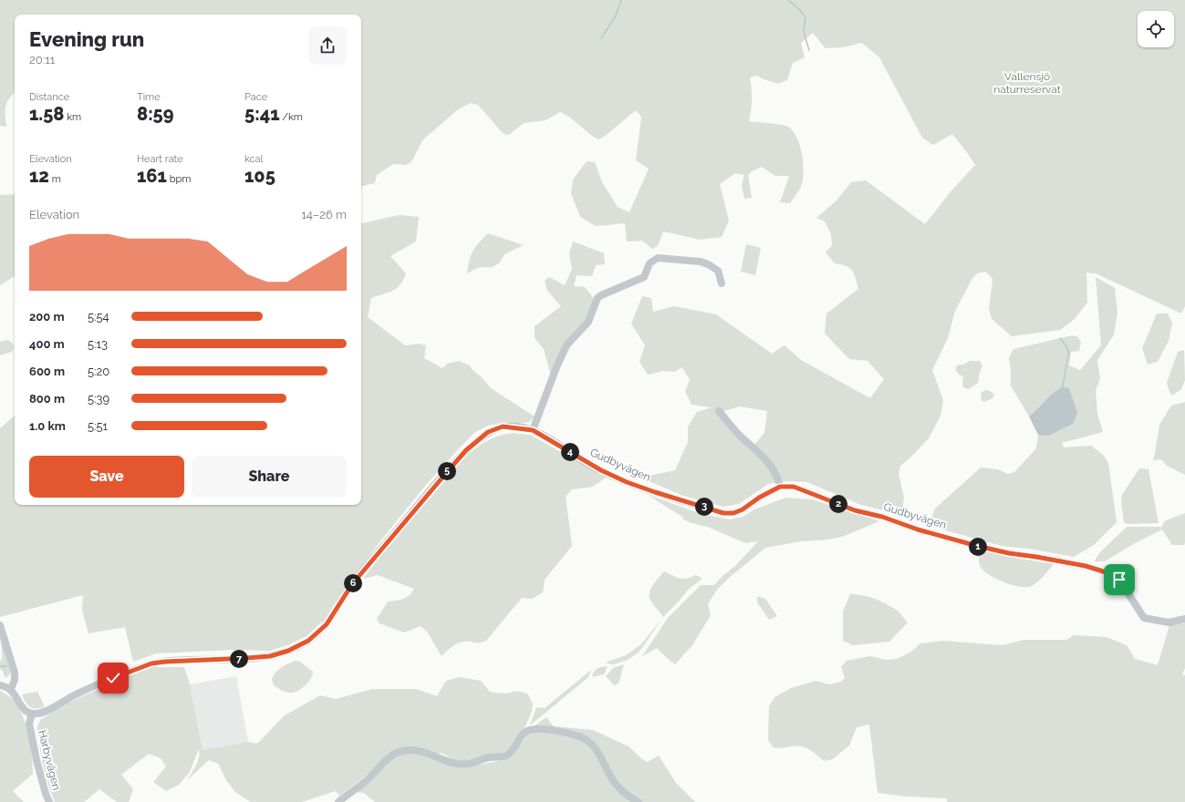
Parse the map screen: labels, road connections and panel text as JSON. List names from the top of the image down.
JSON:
{
  "streets": {
    "street": ["Gudbyvägen", "Harbyvägen"]
  },
  "crossings": [
    ["Gudbyvägen", "Harbyvägen"]
  ],
  "parks": ["Vallensjö naturreservat"],
  "page": {
    "heading": ["Evening run", "20:11"],
    "stats": [
      ["Distance", "1.58 km"],
      ["Time", "8:59"],
      ["Pace", "5:41 /km"],
      ["Elevation", "12 m"],
      ["Heart rate", "161 bpm"],
      ["kcal", "105"]
    ],
    "chart": ["Elevation", "14–26 m"],
    "list": [
      {
        "name": "200 m",
        "note": "5:54"
      },
      {
        "name": "400 m",
        "note": "5:13"
      },
      {
        "name": "600 m",
        "note": "5:20"
      },
      {
        "name": "800 m",
        "note": "5:39"
      },
      {
        "name": "1.0 km",
        "note": "5:51"
      }
    ],
    "pins": [
      "4",
      "5",
      "2",
      "3",
      "1",
      "6",
      "7"
    ],
    "buttons": ["Save", "Share"]
  }
}
